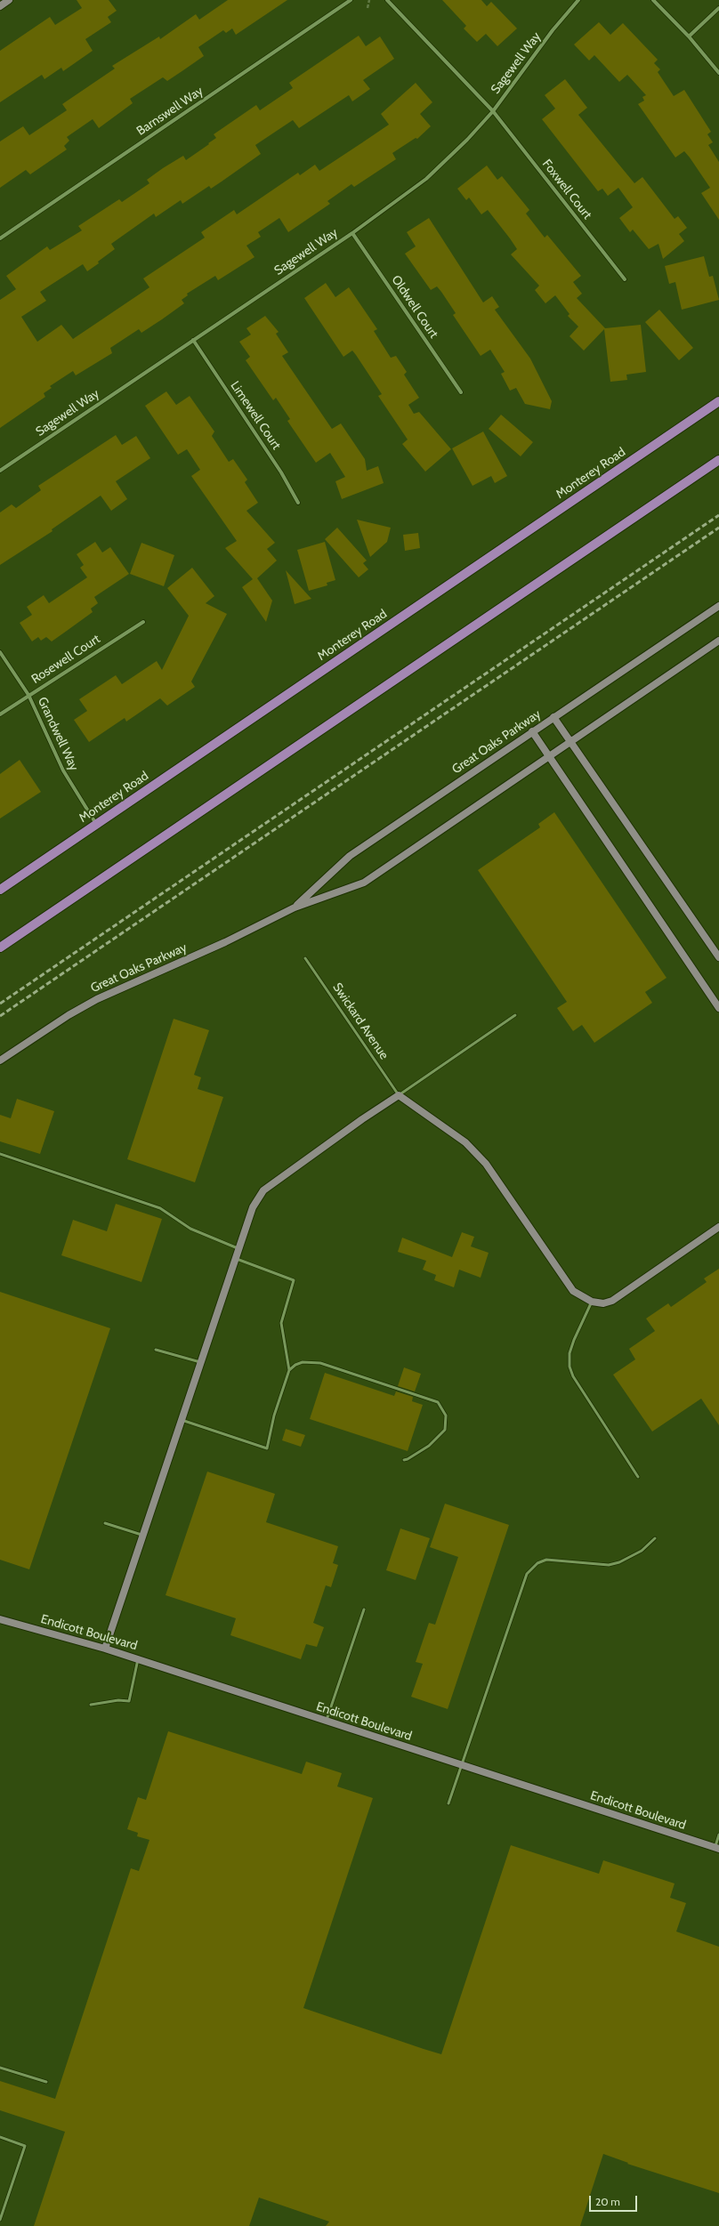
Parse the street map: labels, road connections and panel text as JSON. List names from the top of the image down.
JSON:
{
  "streets": {
    "main road": ["Monterey Road"],
    "street": [
      "Sagewell Way",
      "Barnswell Way",
      "Foxwell Court",
      "Oldwell Court",
      "Limewell Court",
      "Rosewell Court",
      "Grandwell Way",
      "Great Oaks Parkway",
      "Endicott Boulevard"
    ],
    "lane": ["Swickard Avenue"]
  },
  "crossings": [
    ["Sagewell Way", "Foxwell Court"],
    ["Sagewell Way", "Oldwell Court"],
    ["Sagewell Way", "Limewell Court"],
    ["Monterey Road", "Grandwell Way"],
    ["Rosewell Court", "Grandwell Way"]
  ],
  "scale_bar": "20 m"
}
